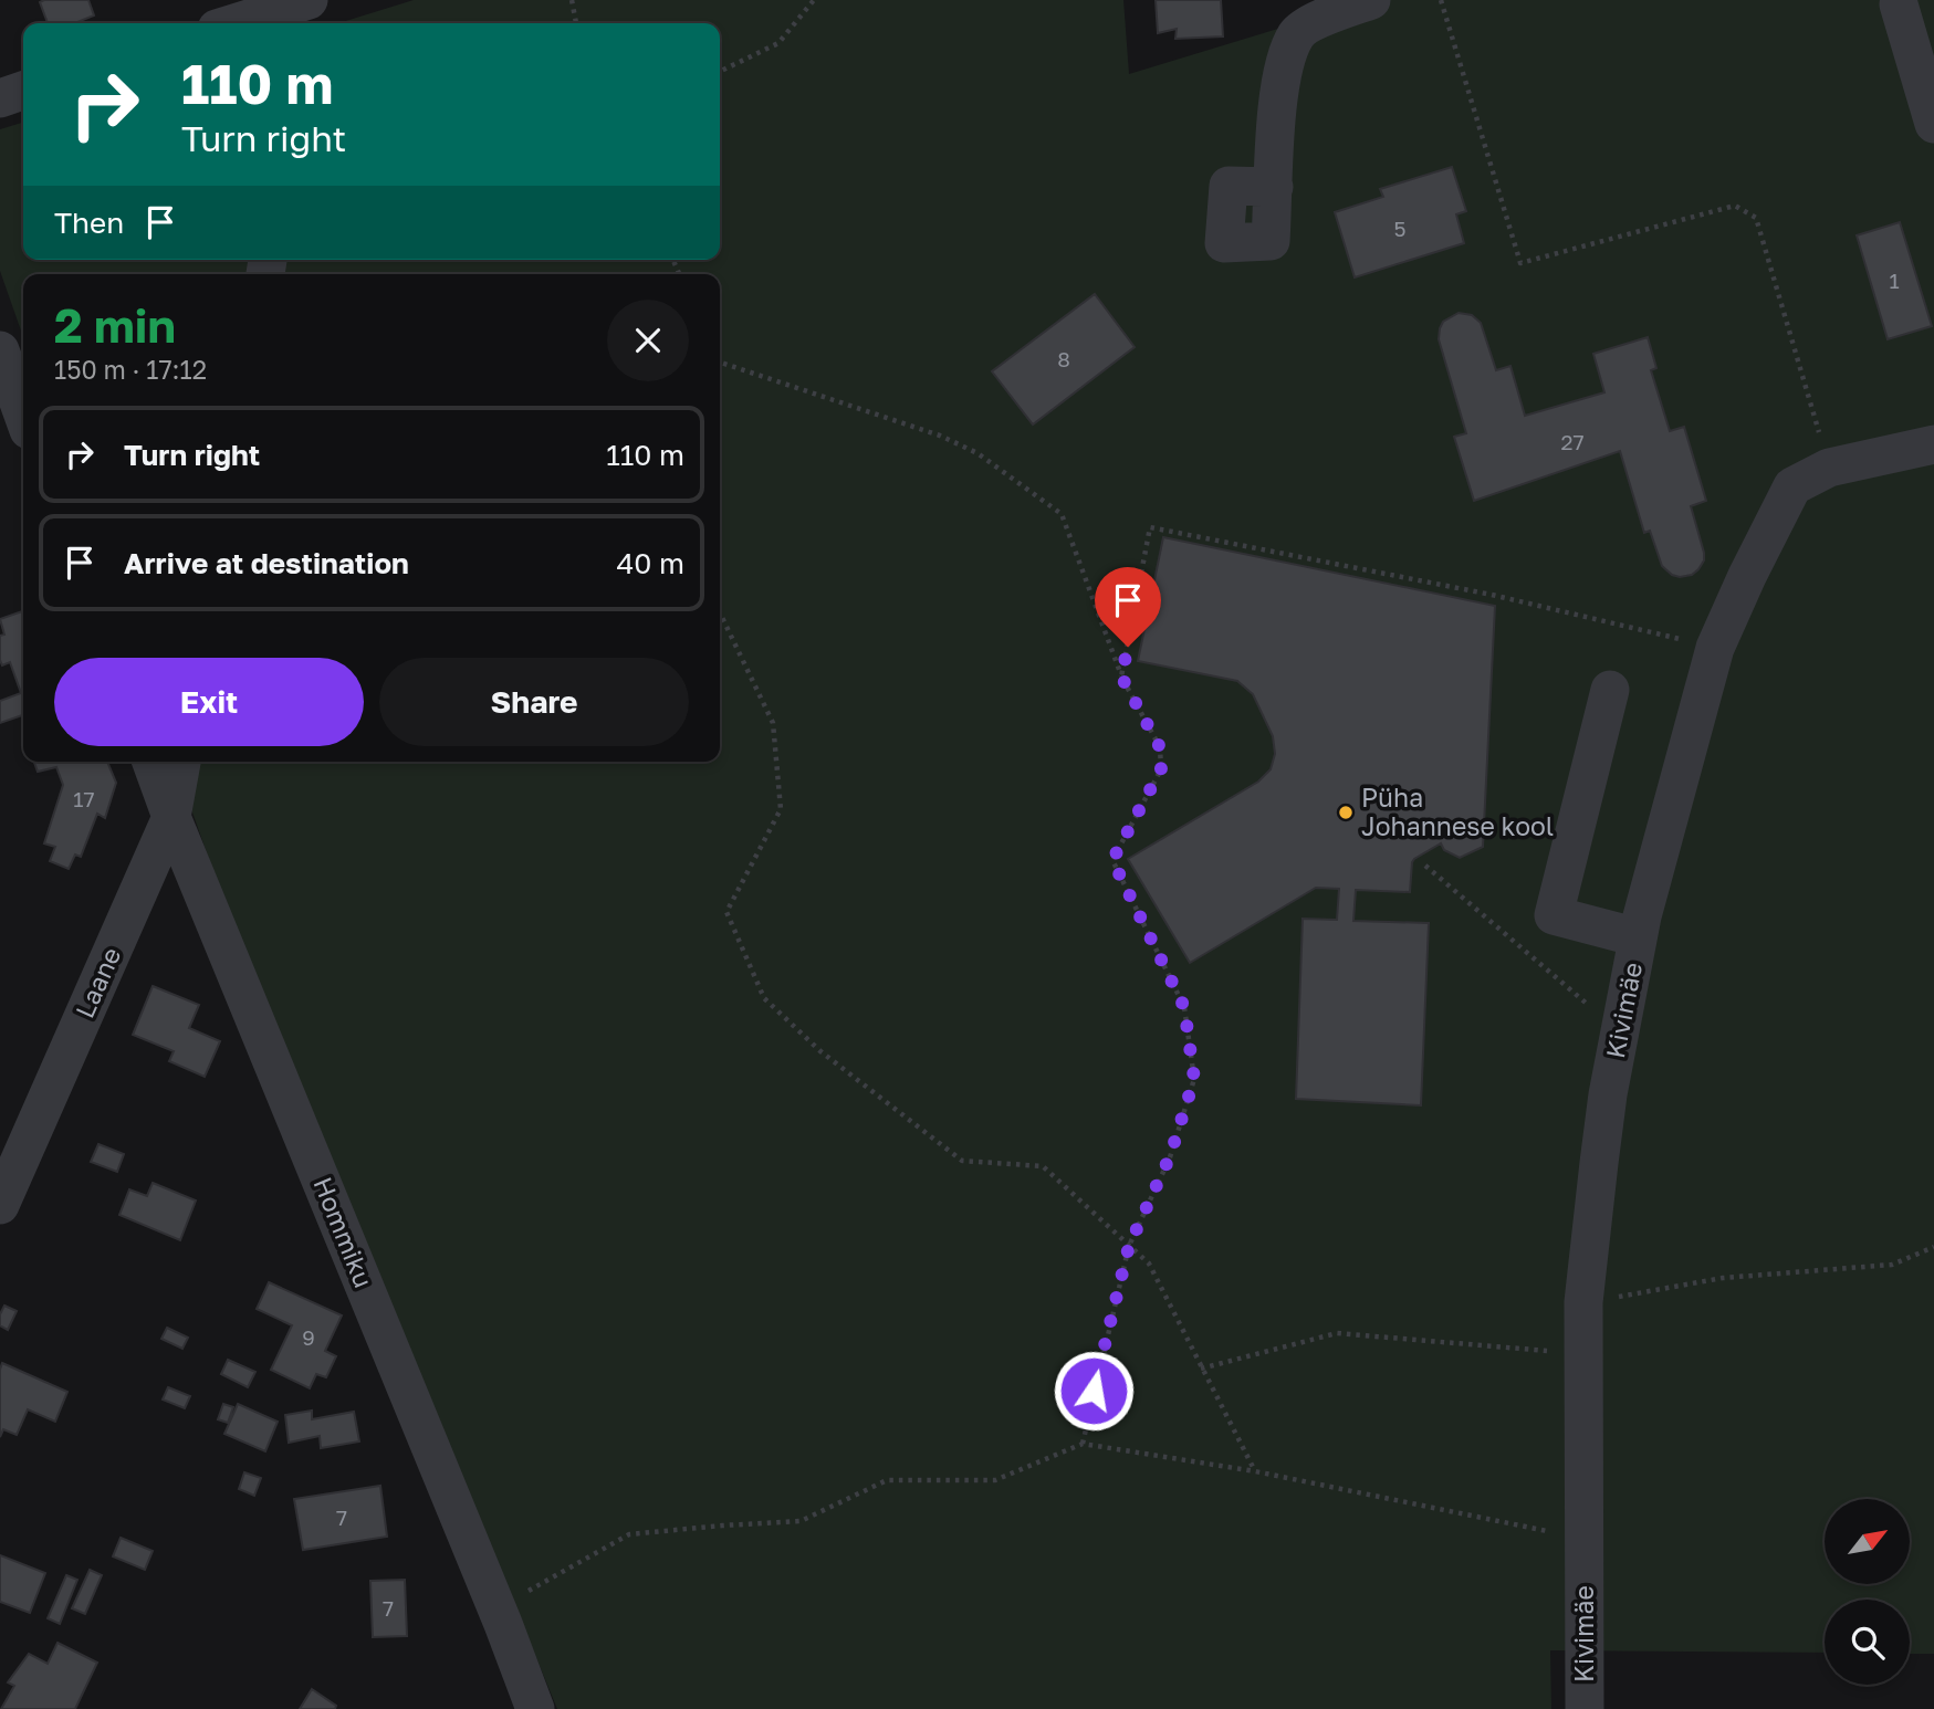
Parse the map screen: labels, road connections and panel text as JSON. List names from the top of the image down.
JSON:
{
  "streets": {
    "street": ["Laane", "Kivimäe", "Hommiku"]
  },
  "crossings": [
    ["Laane", "Hommiku"]
  ],
  "places": ["Püha Johannese kool"],
  "house_numbers": [
    "5",
    "1",
    "8",
    "27",
    "17",
    "9",
    "7",
    "7"
  ],
  "north": "top right",
  "page": {
    "turn": ["110 m", "Turn right"],
    "then": "Then",
    "heading": ["2 min", "150 m · 17:12"],
    "list": [
      {
        "name": "Turn right",
        "value": "110 m"
      },
      {
        "name": "Arrive at destination",
        "value": "40 m"
      }
    ],
    "buttons": ["Exit", "Share"]
  }
}
